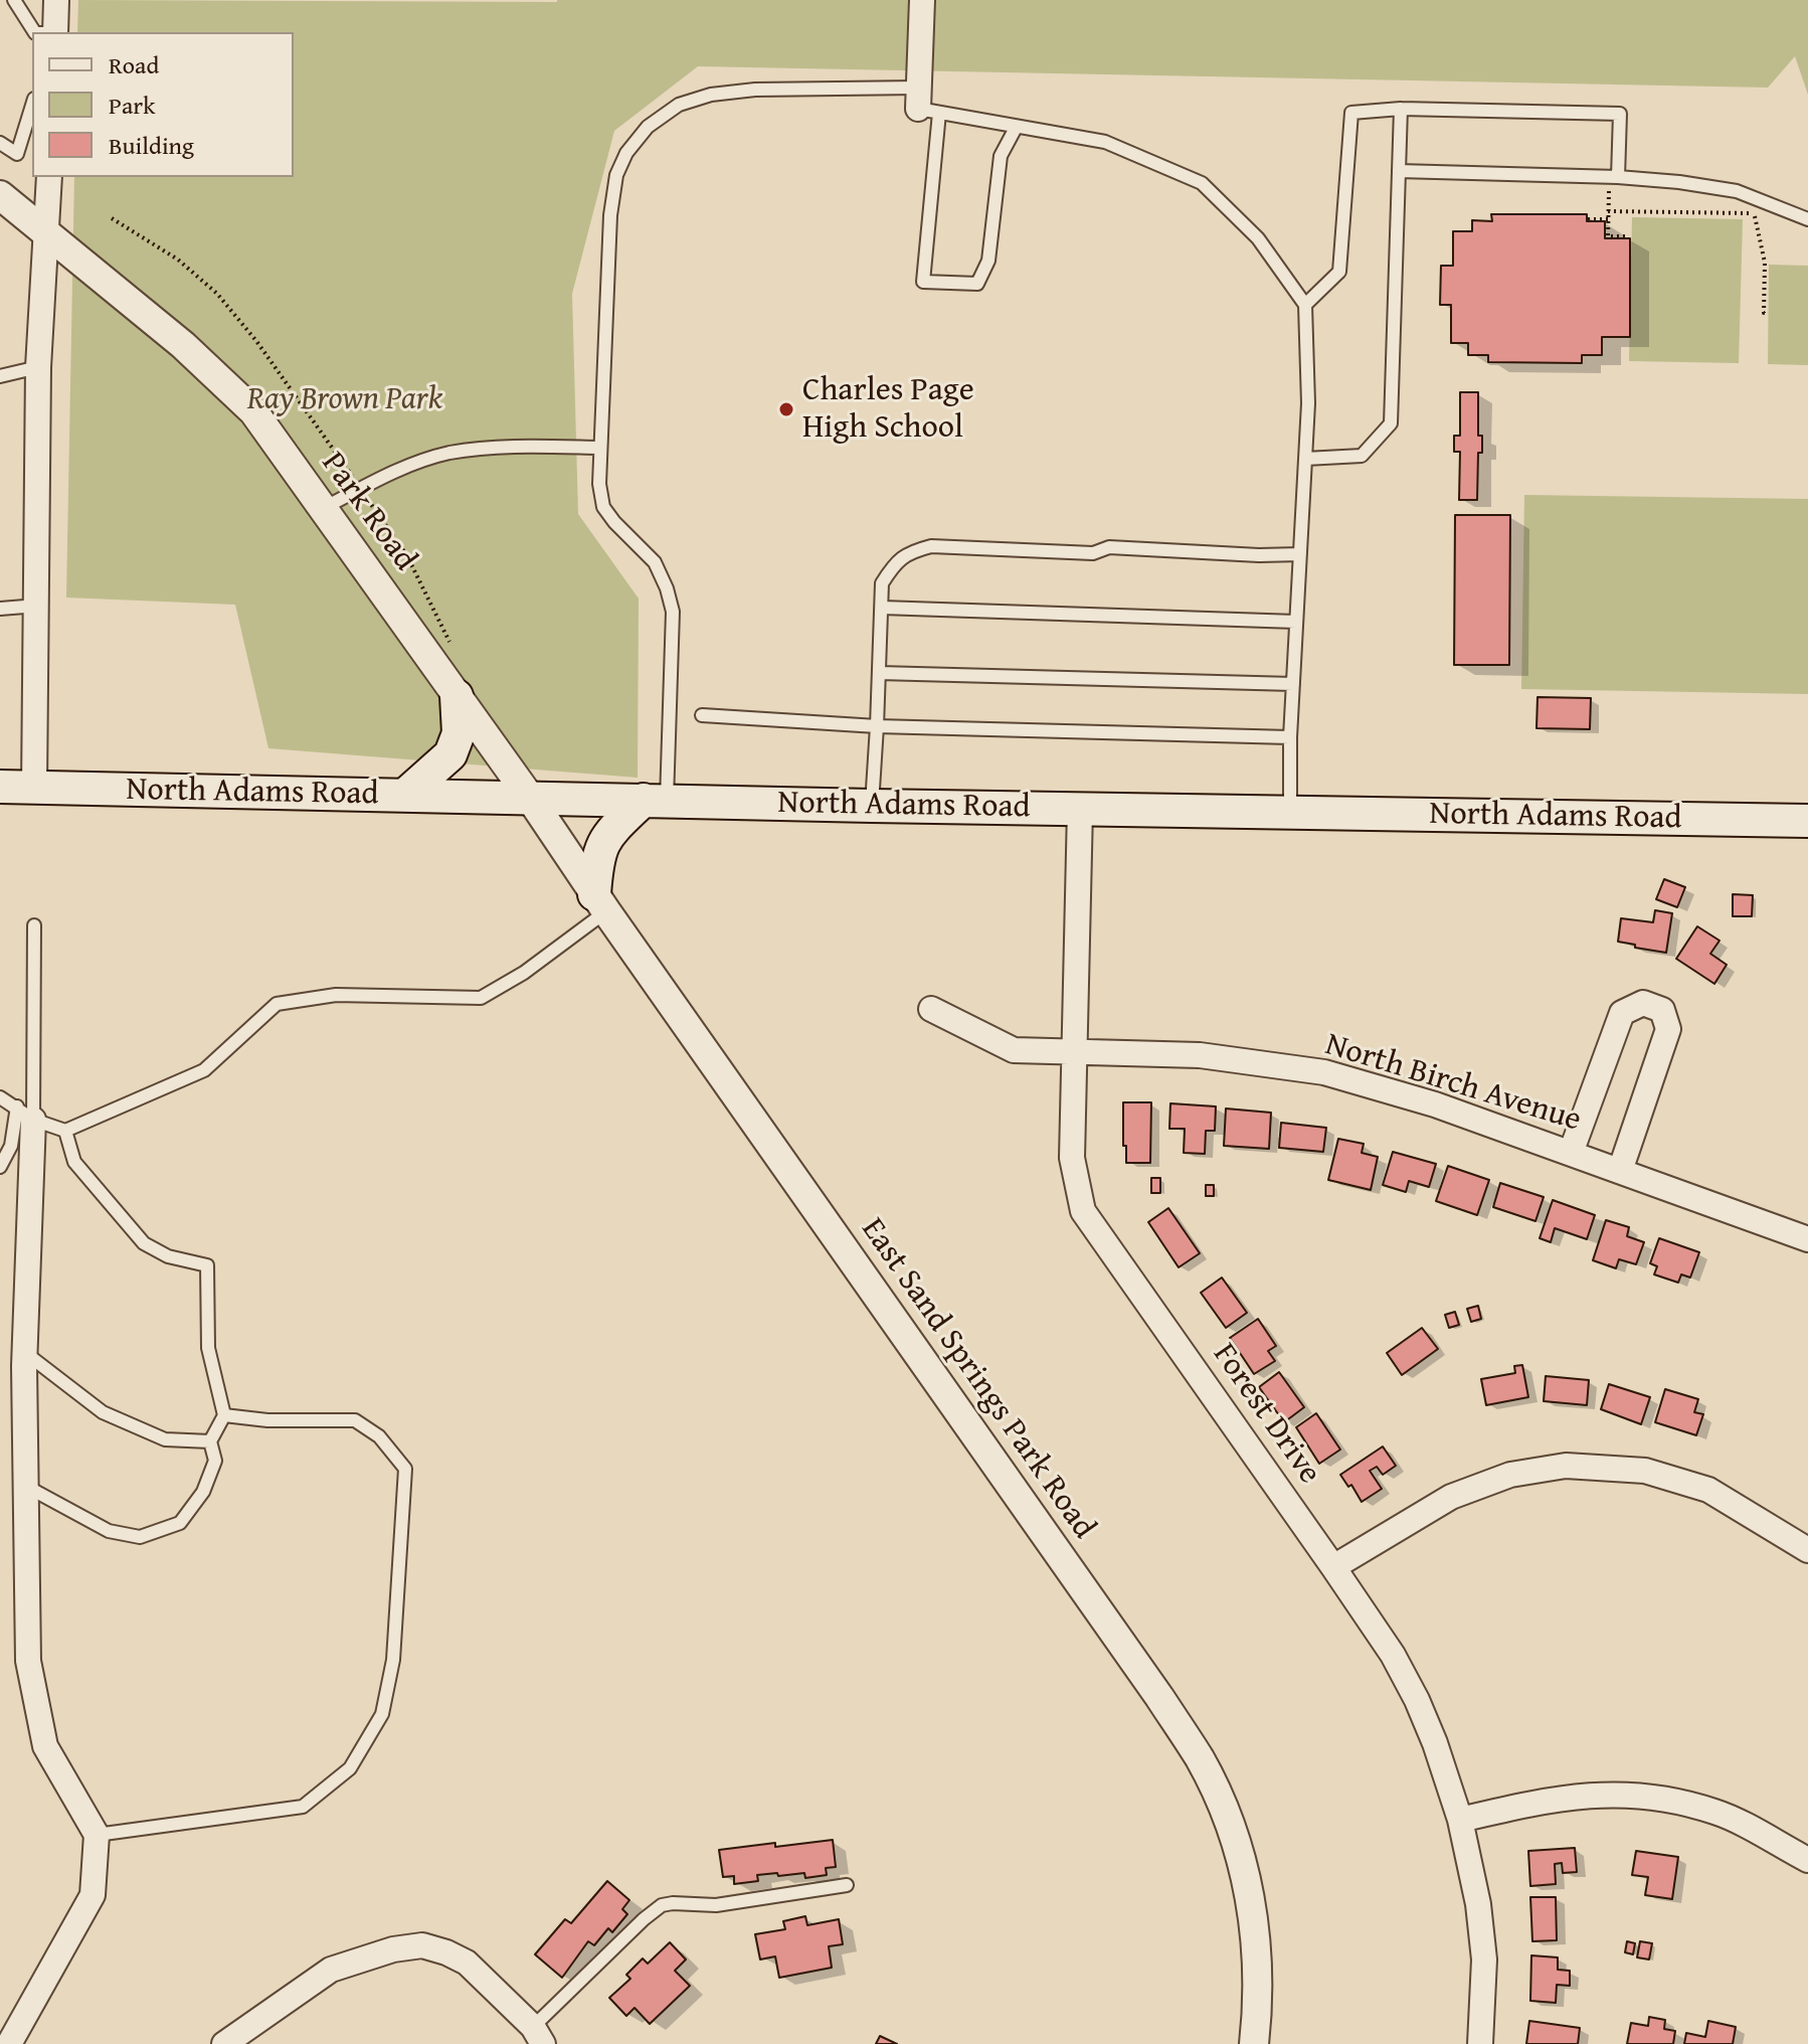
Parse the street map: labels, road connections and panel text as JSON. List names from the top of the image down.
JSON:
{
  "streets": {
    "main road": ["North Adams Road"],
    "street": [
      "Park Road",
      "North Birch Avenue",
      "East Sand Springs Park Road",
      "Forest Drive"
    ]
  },
  "crossings": [
    ["Park Road", "North Adams Road"],
    ["Park Road", "East Sand Springs Park Road"],
    ["North Adams Road", "East Sand Springs Park Road"],
    ["North Adams Road", "Forest Drive"],
    ["North Birch Avenue", "Forest Drive"]
  ],
  "parks": ["Ray Brown Park"],
  "places": ["Charles Page High School"],
  "legend": ["Road", "Park", "Building"]
}
